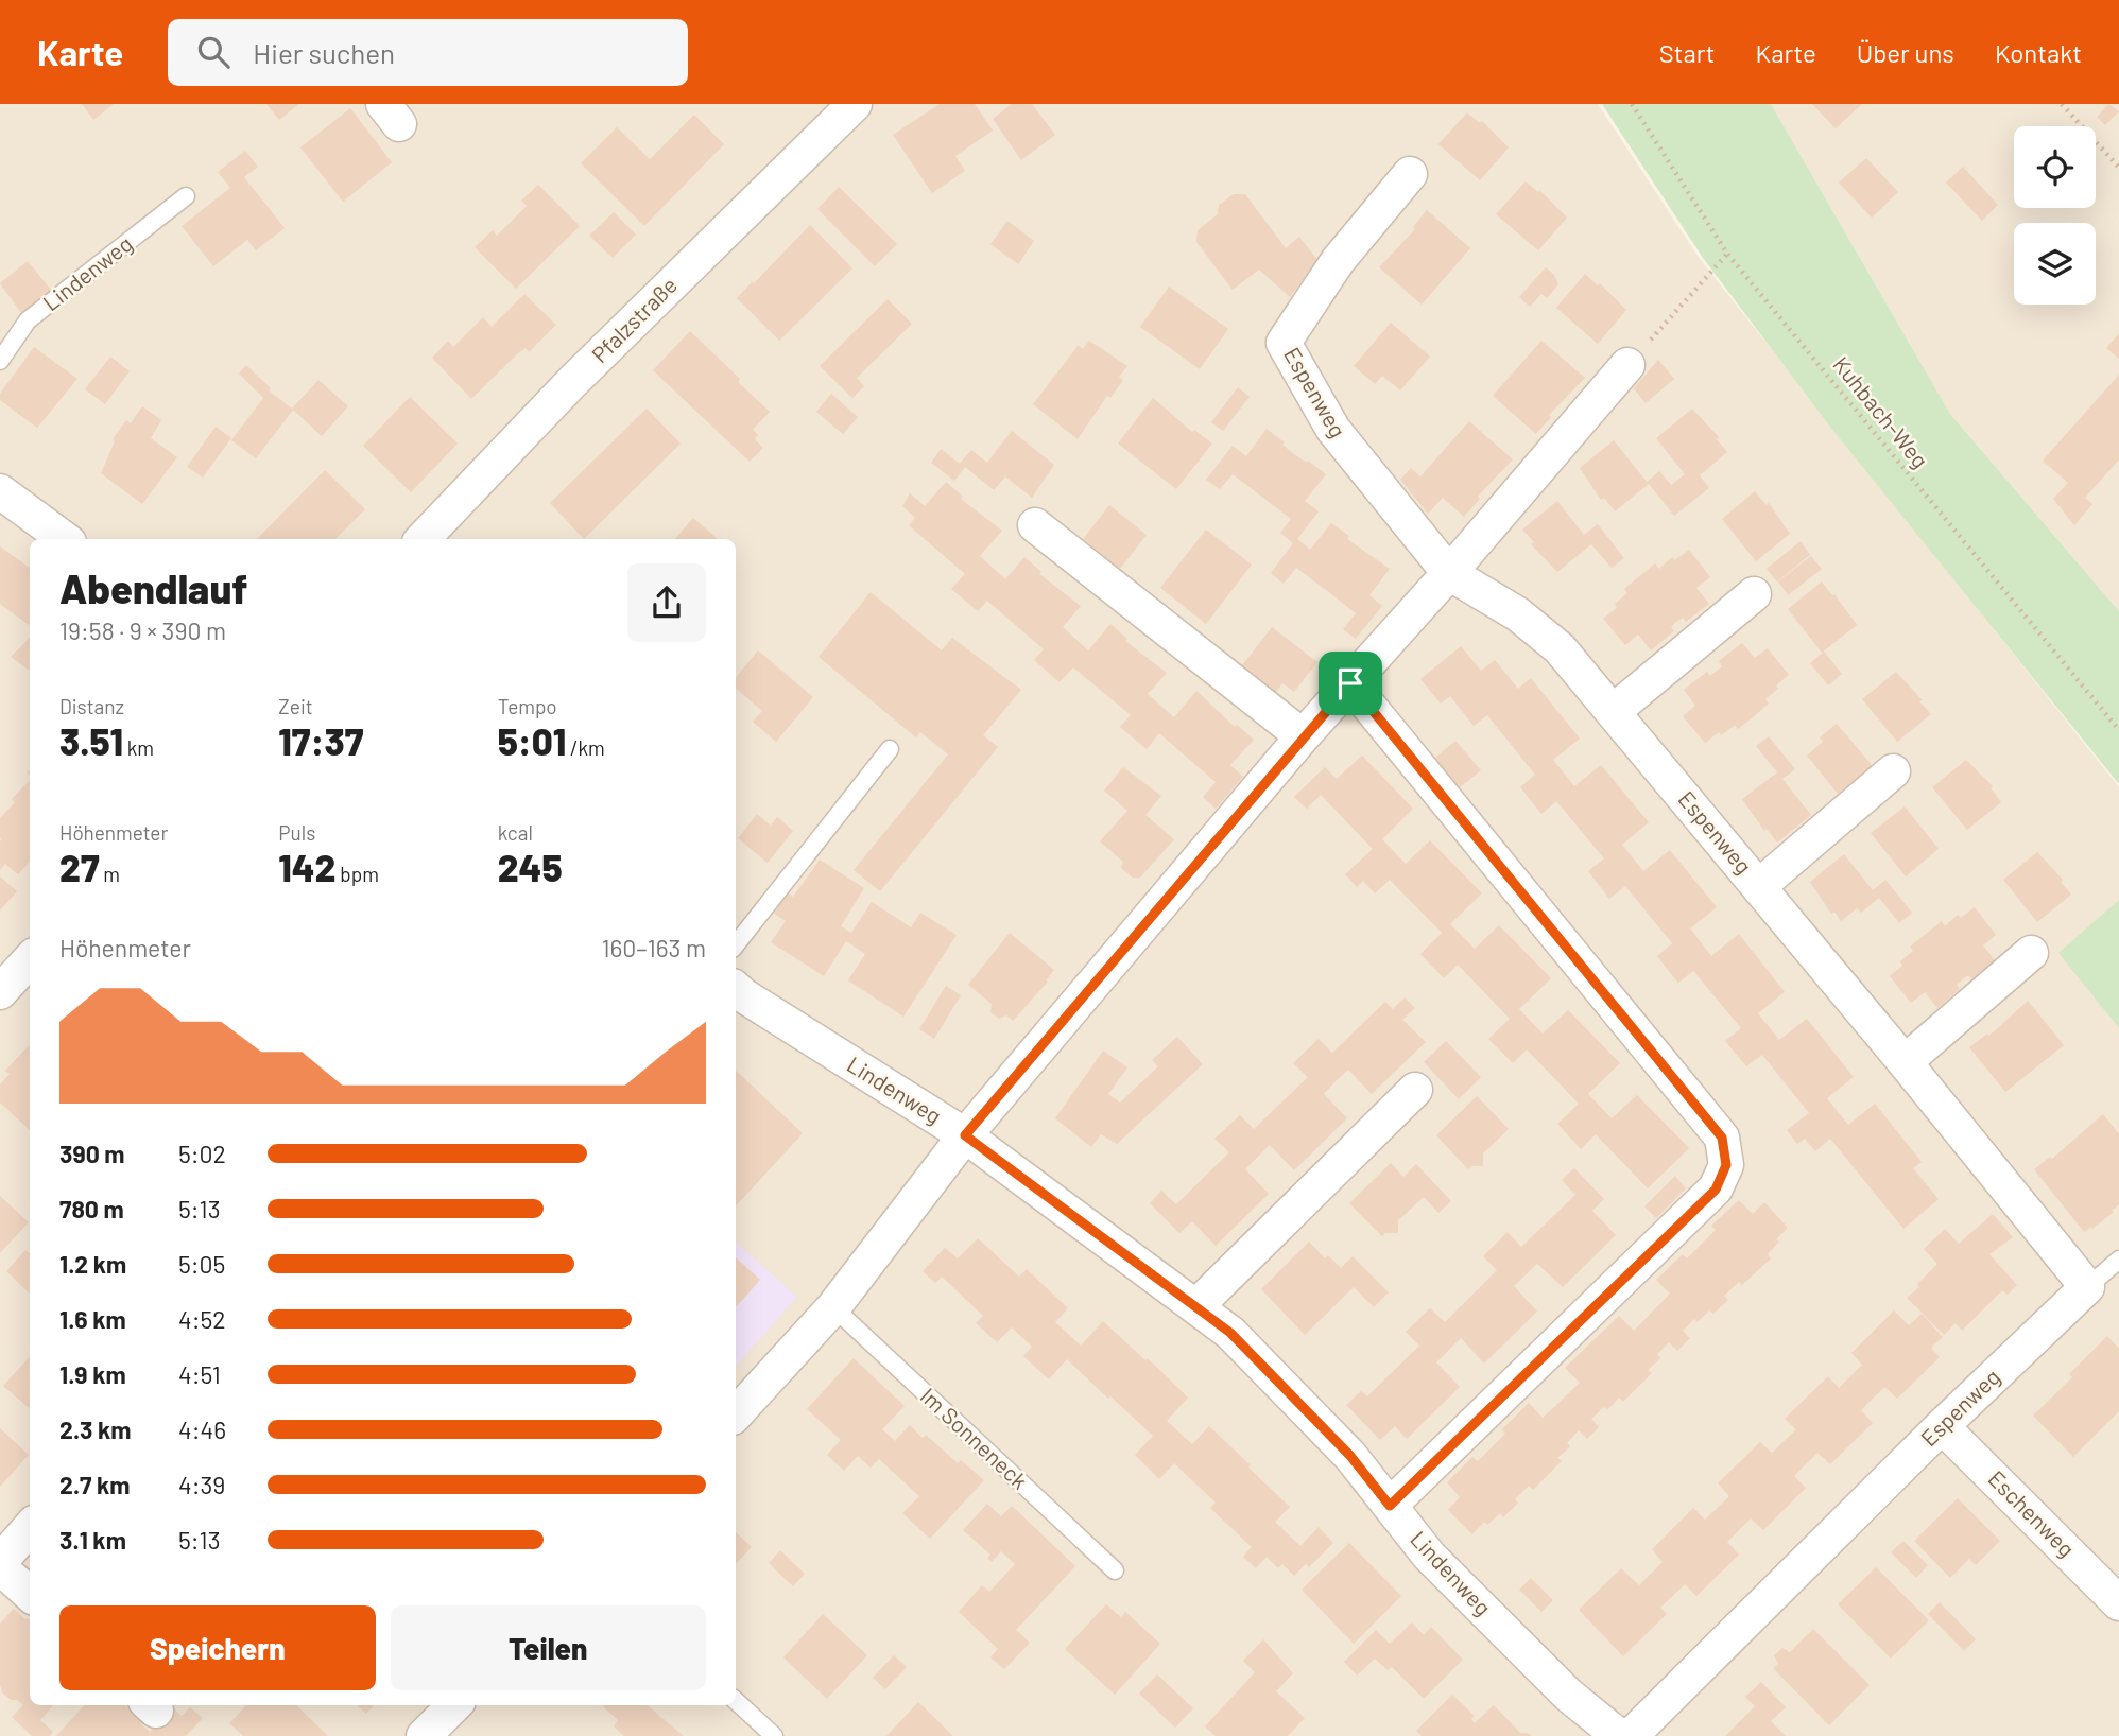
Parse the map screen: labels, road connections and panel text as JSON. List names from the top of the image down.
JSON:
{
  "streets": {
    "street": [
      "Lindenweg",
      "Pfalzstraße",
      "Espenweg",
      "Eschenweg"
    ],
    "lane": ["Im Sonneneck"],
    "path": ["Kuhbach-Weg"]
  },
  "crossings": [
    ["Espenweg", "Eschenweg"]
  ],
  "page": {
    "header": "Karte",
    "search": "Hier suchen",
    "nav": [
      "Start",
      "Karte",
      "Über uns",
      "Kontakt"
    ],
    "heading": ["Abendlauf", "19:58 · 9 × 390 m"],
    "stats": [
      ["Distanz", "3.51 km"],
      ["Zeit", "17:37"],
      ["Tempo", "5:01 /km"],
      ["Höhenmeter", "27 m"],
      ["Puls", "142 bpm"],
      ["kcal", "245"]
    ],
    "chart": ["Höhenmeter", "160–163 m"],
    "list": [
      {
        "name": "390 m",
        "note": "5:02"
      },
      {
        "name": "780 m",
        "note": "5:13"
      },
      {
        "name": "1.2 km",
        "note": "5:05"
      },
      {
        "name": "1.6 km",
        "note": "4:52"
      },
      {
        "name": "1.9 km",
        "note": "4:51"
      },
      {
        "name": "2.3 km",
        "note": "4:46"
      },
      {
        "name": "2.7 km",
        "note": "4:39"
      },
      {
        "name": "3.1 km",
        "note": "5:13"
      }
    ],
    "buttons": ["Speichern", "Teilen"]
  }
}
